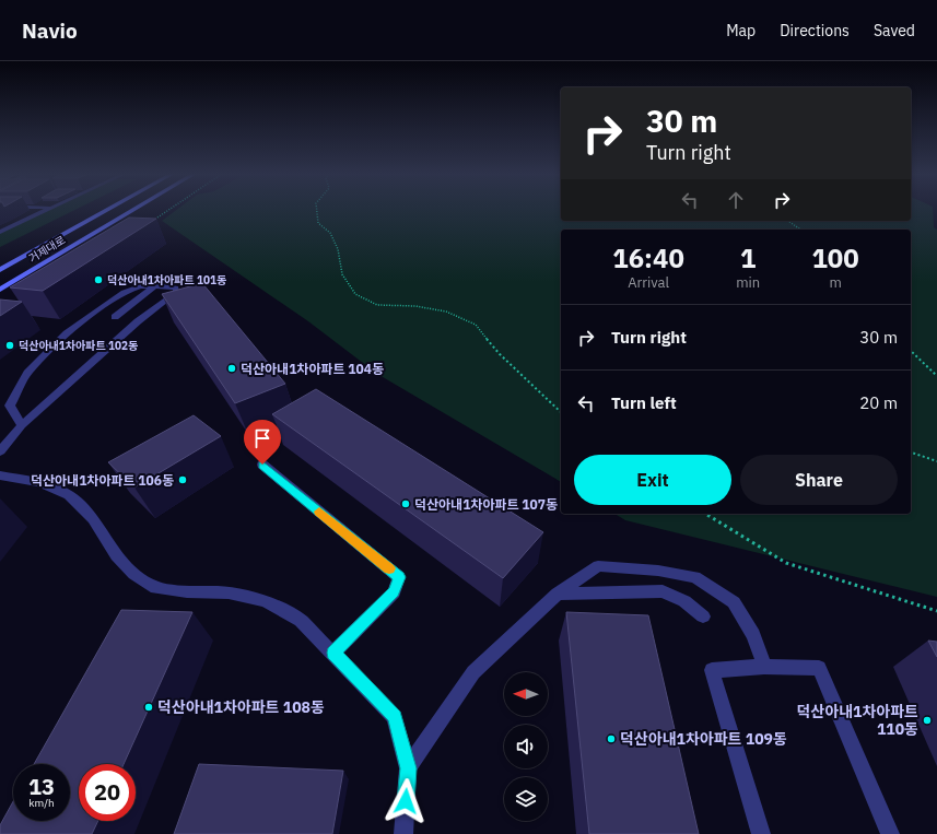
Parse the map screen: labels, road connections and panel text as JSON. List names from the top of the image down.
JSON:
{
  "streets": {
    "main road": ["거제대로"]
  },
  "places": [
    "덕산아내1차아파트 101동",
    "덕산아내1차아파트 102동",
    "덕산아내1차아파트 104동",
    "덕산아내1차아파트 106동",
    "덕산아내1차아파트 107동",
    "덕산아내1차아파트 108동",
    "덕산아내1차아파트 110동",
    "덕산아내1차아파트 109동"
  ],
  "north": "left",
  "page": {
    "header": "Navio",
    "nav": ["Map", "Directions", "Saved"],
    "turn": ["30 m", "Turn right"],
    "eta": [
      "16:40",
      "Arrival",
      "1",
      "min",
      "100",
      "m"
    ],
    "list": [
      {
        "name": "Turn right",
        "value": "30 m"
      },
      {
        "name": "Turn left",
        "value": "20 m"
      }
    ],
    "buttons": ["Exit", "Share"],
    "speed": "13 km/h",
    "limit": "20"
  }
}
